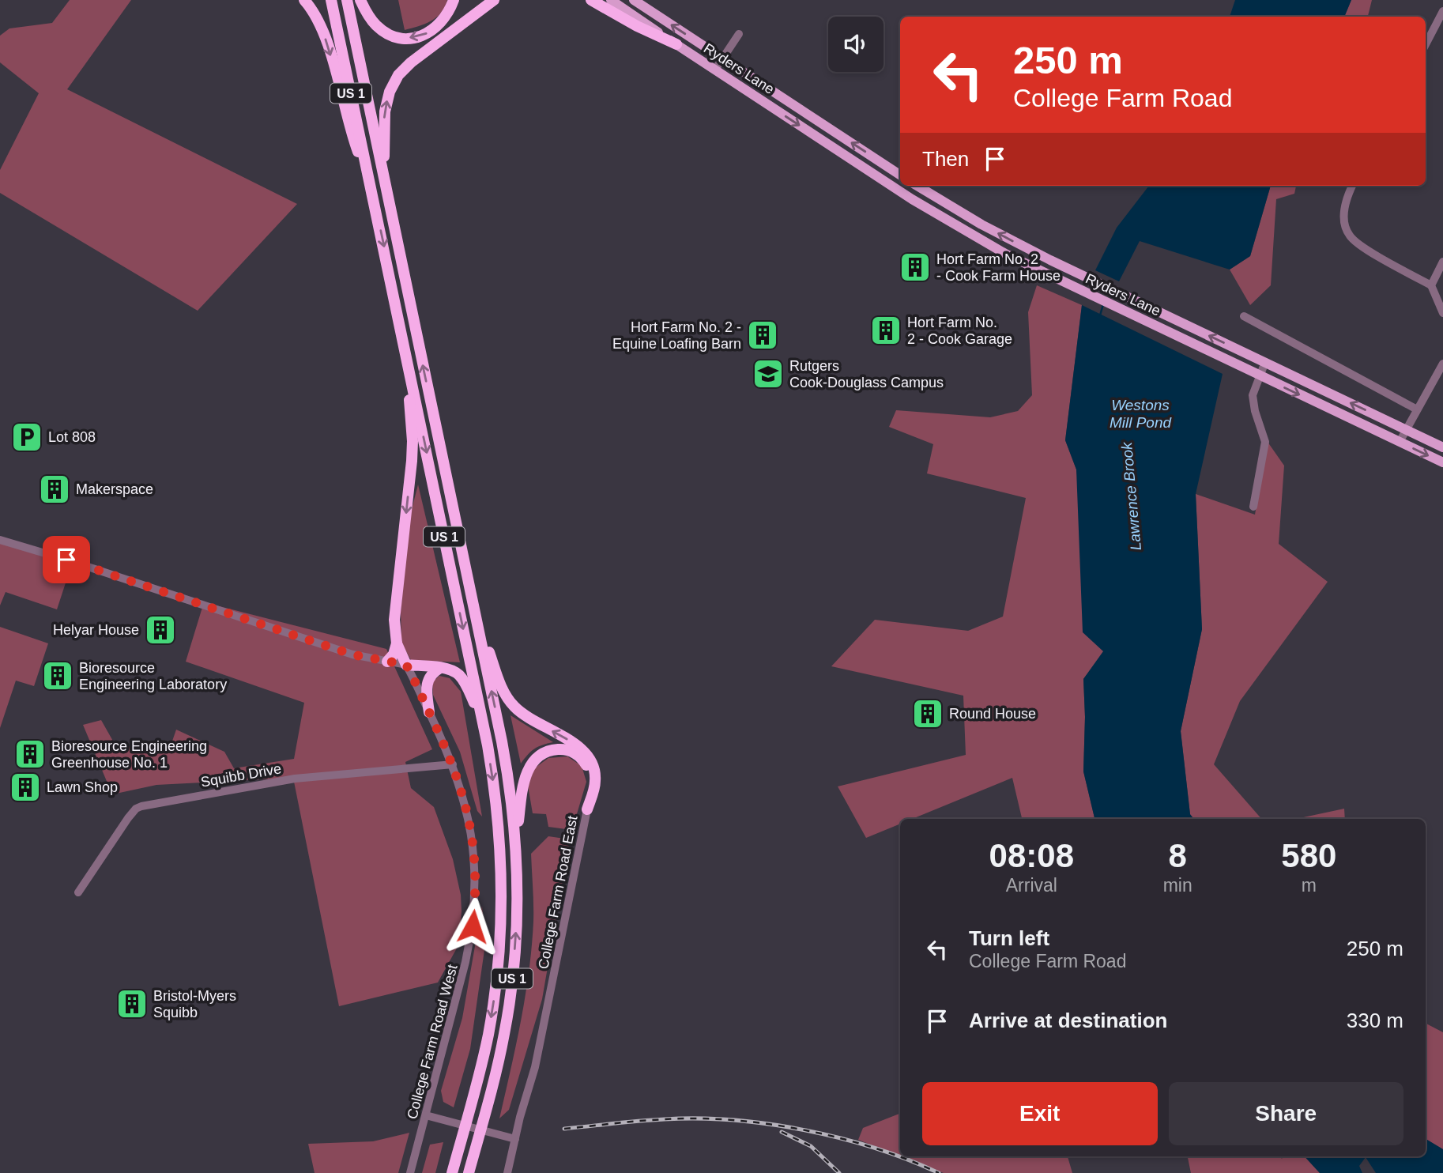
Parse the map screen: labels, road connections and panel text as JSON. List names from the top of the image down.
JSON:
{
  "streets": {
    "highway": ["US 1"],
    "main road": ["Ryders Lane"],
    "street": ["Squibb Drive", "College Farm Road East", "College Farm Road West"]
  },
  "crossings": [
    ["Squibb Drive", "College Farm Road West"]
  ],
  "water": ["Westons Mill Pond", "Lawrence Brook"],
  "places": {
    "building": [
      "Hort Farm No. 2 - Cook Farm House",
      "Hort Farm No. 2 - Cook Garage",
      "Hort Farm No. 2 - Equine Loafing Barn",
      "Makerspace",
      "Helyar House",
      "Bioresource Engineering Laboratory",
      "Round House",
      "Bioresource Engineering Greenhouse No. 1",
      "Lawn Shop",
      "Bristol-Myers Squibb"
    ],
    "school or university": ["Rutgers Cook-Douglass Campus"],
    "parking": ["Lot 808"]
  },
  "page": {
    "turn": ["250 m", "College Farm Road"],
    "then": "Then",
    "eta": [
      "08:08",
      "Arrival",
      "8",
      "min",
      "580",
      "m"
    ],
    "list": [
      {
        "name": "Turn left",
        "note": "College Farm Road",
        "value": "250 m"
      },
      {
        "name": "Arrive at destination",
        "value": "330 m"
      }
    ],
    "buttons": ["Exit", "Share"]
  }
}
